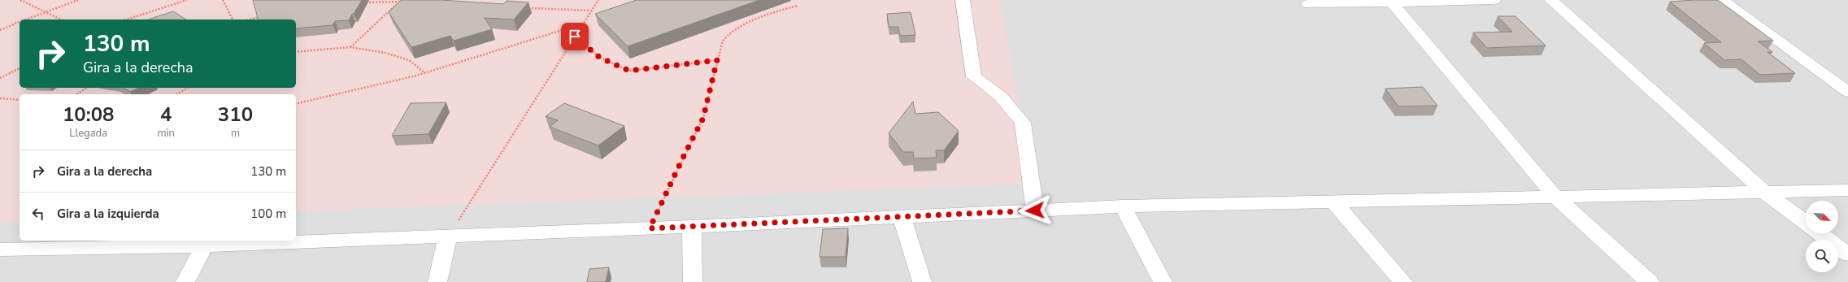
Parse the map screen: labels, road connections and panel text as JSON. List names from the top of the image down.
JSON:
{
  "north": "bottom right",
  "page": {
    "turn": ["130 m", "Gira a la derecha"],
    "eta": [
      "10:08",
      "Llegada",
      "4",
      "min",
      "310",
      "m"
    ],
    "list": [
      {
        "name": "Gira a la derecha",
        "value": "130 m"
      },
      {
        "name": "Gira a la izquierda",
        "value": "100 m"
      }
    ]
  }
}
